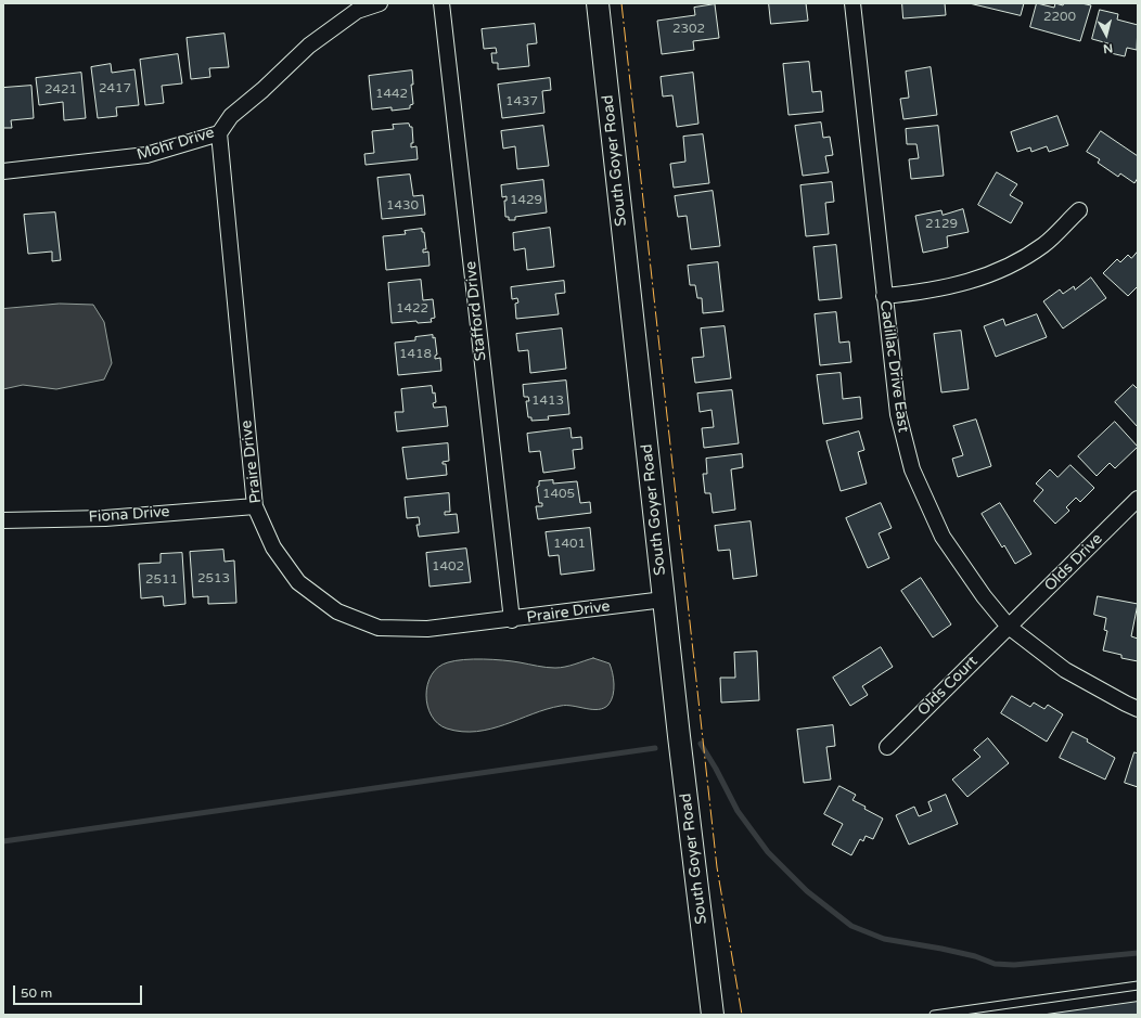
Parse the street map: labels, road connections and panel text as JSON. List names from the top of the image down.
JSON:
{
  "streets": {
    "street": [
      "Mohr Drive",
      "South Goyer Road",
      "Stafford Drive",
      "Cadillac Drive East",
      "Praire Drive",
      "Fiona Drive",
      "Olds Drive",
      "Olds Court"
    ]
  },
  "crossings": [
    ["Mohr Drive", "Praire Drive"],
    ["South Goyer Road", "Praire Drive"],
    ["Stafford Drive", "Praire Drive"],
    ["Cadillac Drive East", "Olds Drive"],
    ["Cadillac Drive East", "Olds Court"],
    ["Praire Drive", "Fiona Drive"],
    ["Olds Drive", "Olds Court"]
  ],
  "house_numbers": [
    "2200",
    "2302",
    "2417",
    "2421",
    "1442",
    "1437",
    "1429",
    "1430",
    "2129",
    "1422",
    "1418",
    "1413",
    "1405",
    "1401",
    "1402",
    "2513",
    "2511"
  ],
  "scale_bar": "50 m",
  "north": "bottom"
}
